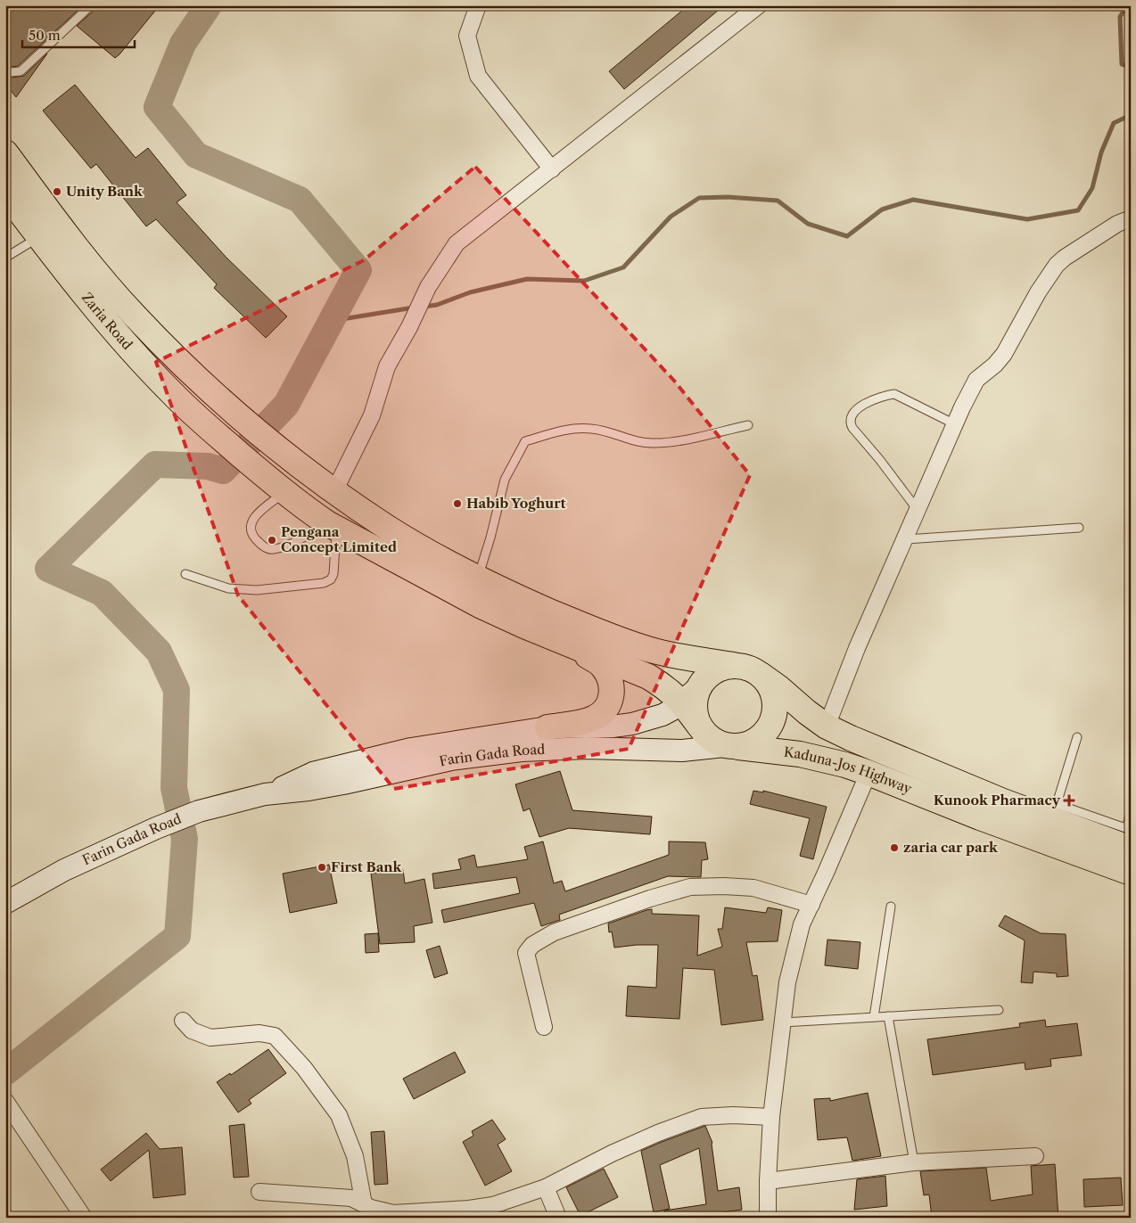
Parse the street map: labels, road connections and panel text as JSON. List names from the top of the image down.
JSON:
{
  "streets": {
    "highway": ["Zaria Road", "Kaduna-Jos Highway"],
    "main road": ["Farin Gada Road"]
  },
  "crossings": [
    ["Farin Gada Road", "Kaduna-Jos Highway"]
  ],
  "places": {
    "other": [
      "Unity Bank",
      "Habib Yoghurt",
      "Pengana Concept Limited",
      "zaria car park",
      "First Bank"
    ],
    "health": ["Kunook Pharmacy"]
  },
  "scale_bar": "50 m"
}
